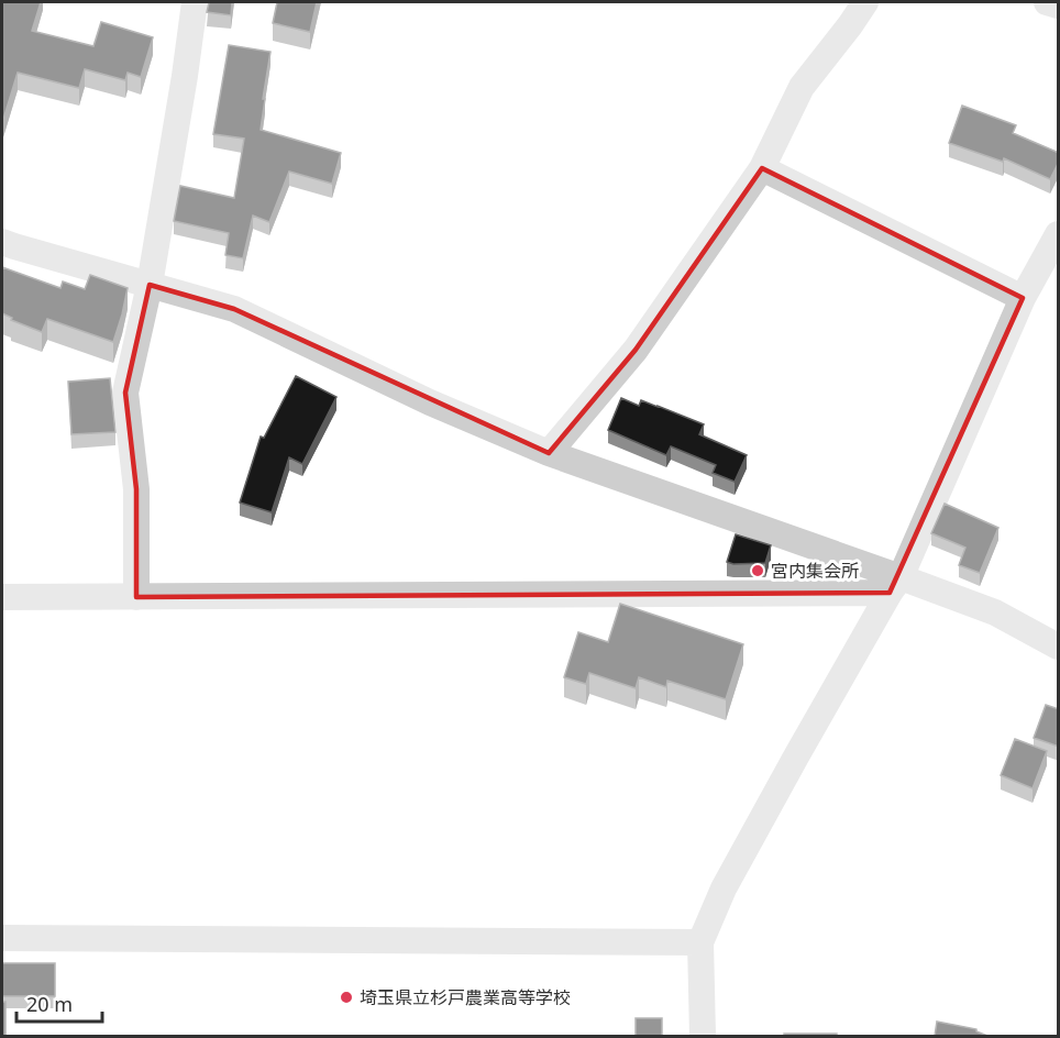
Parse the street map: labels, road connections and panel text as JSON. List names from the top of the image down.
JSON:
{
  "places": ["宮内集会所", "埼玉県立杉戸農業高等学校"],
  "scale_bar": "20 m"
}
